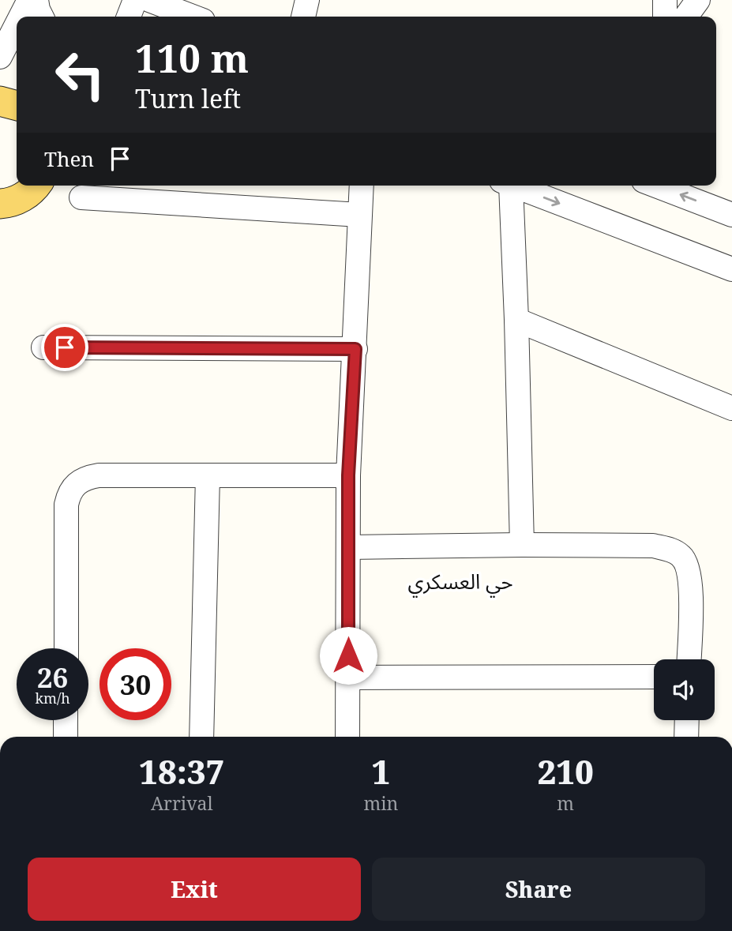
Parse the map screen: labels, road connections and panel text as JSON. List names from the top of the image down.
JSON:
{
  "districts": ["حي العسكري"],
  "page": {
    "turn": ["110 m", "Turn left"],
    "then": "Then",
    "speed": "26 km/h",
    "limit": "30",
    "eta": [
      "18:37",
      "Arrival",
      "1",
      "min",
      "210",
      "m"
    ],
    "buttons": ["Exit", "Share"]
  }
}
